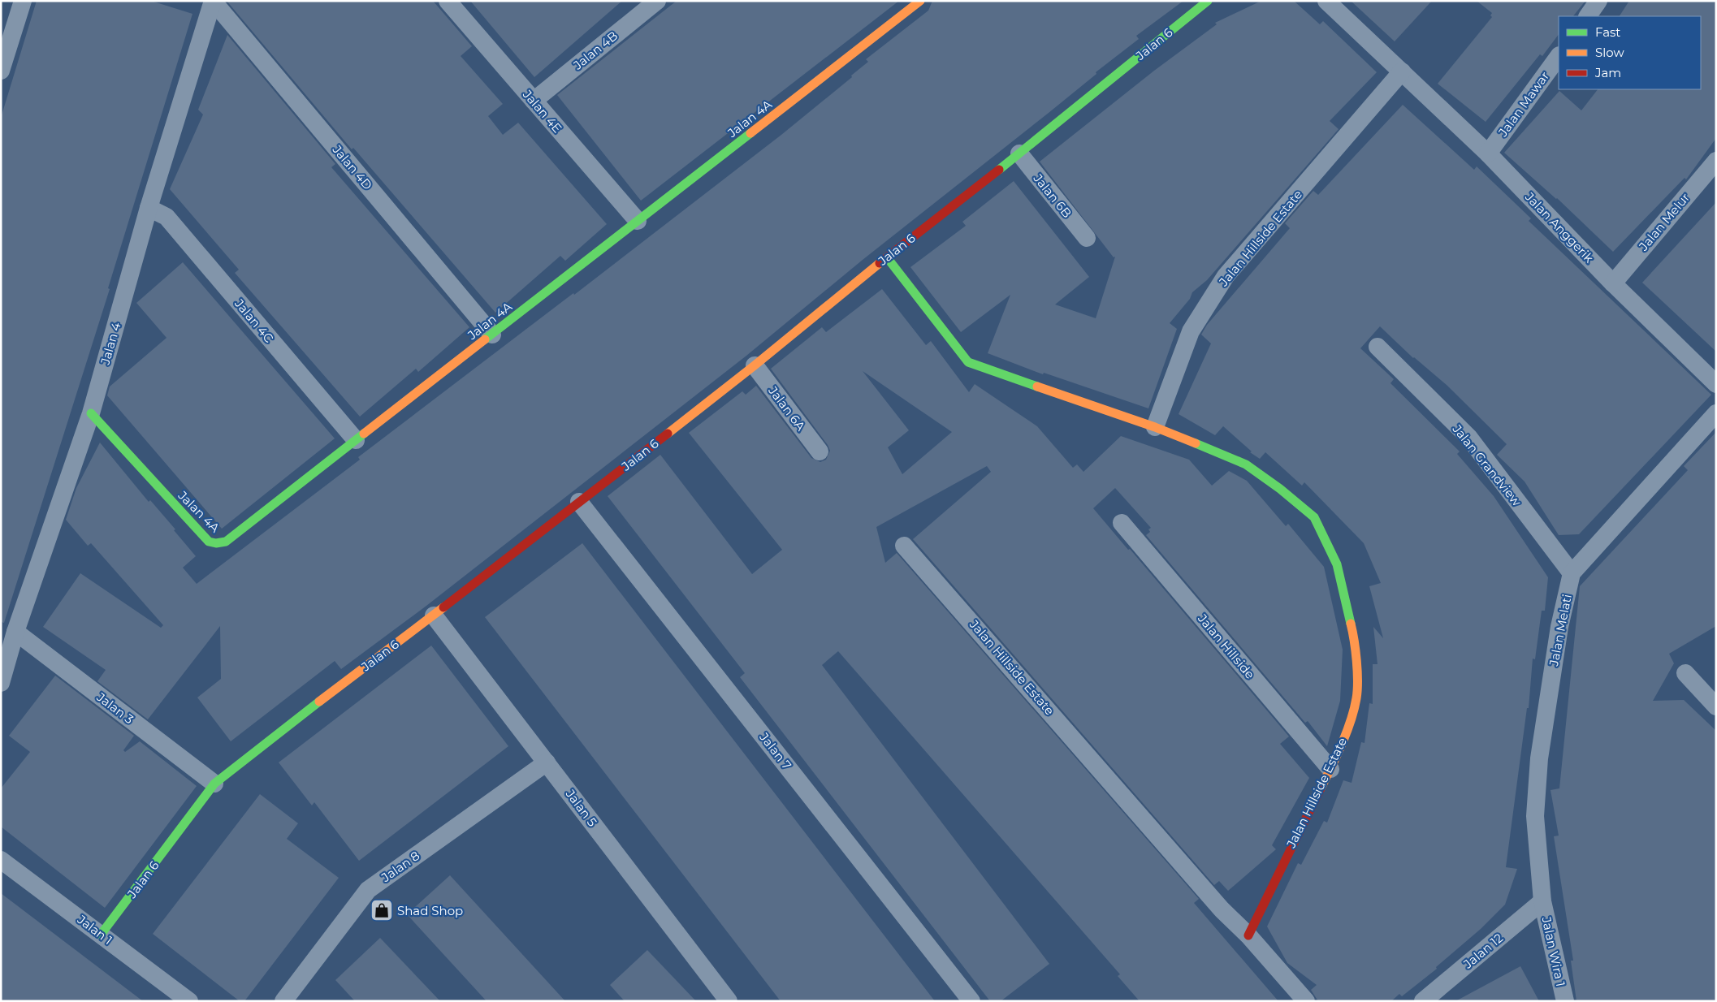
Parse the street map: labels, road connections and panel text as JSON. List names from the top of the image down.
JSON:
{
  "streets": {
    "street": [
      "Jalan 6",
      "Jalan 4B",
      "Jalan Mawar",
      "Jalan 4E",
      "Jalan 4A",
      "Jalan 4D",
      "Jalan 6B",
      "Jalan Melur",
      "Jalan Anggerik",
      "Jalan Hillside Estate",
      "Jalan 4C",
      "Jalan 4",
      "Jalan 6A",
      "Jalan Grandview",
      "Jalan Melati",
      "Jalan Hillside",
      "Jalan 3",
      "Jalan 7",
      "Jalan 5",
      "Jalan 8",
      "Jalan 1",
      "Jalan 12",
      "Jalan Wira 1"
    ]
  },
  "crossings": [
    ["Jalan 6", "Jalan 6B"],
    ["Jalan 6", "Jalan Hillside Estate"],
    ["Jalan 6", "Jalan 6A"],
    ["Jalan 6", "Jalan 3"],
    ["Jalan 6", "Jalan 7"],
    ["Jalan 6", "Jalan 5"],
    ["Jalan 6", "Jalan 1"],
    ["Jalan 4B", "Jalan 4E"],
    ["Jalan Mawar", "Jalan Anggerik"],
    ["Jalan 4E", "Jalan 4A"],
    ["Jalan 4A", "Jalan 4D"],
    ["Jalan 4A", "Jalan 4C"],
    ["Jalan 4A", "Jalan 4"],
    ["Jalan 4D", "Jalan 4"],
    ["Jalan Melur", "Jalan Anggerik"],
    ["Jalan Anggerik", "Jalan Hillside Estate"],
    ["Jalan Hillside Estate", "Jalan Hillside"],
    ["Jalan 4C", "Jalan 4"],
    ["Jalan 4", "Jalan 3"],
    ["Jalan Grandview", "Jalan Melati"],
    ["Jalan Melati", "Jalan 12"],
    ["Jalan Melati", "Jalan Wira 1"],
    ["Jalan 5", "Jalan 8"],
    ["Jalan 12", "Jalan Wira 1"]
  ],
  "places": {
    "shop": ["Shad Shop"]
  },
  "legend": ["Fast", "Slow", "Jam"]
}
